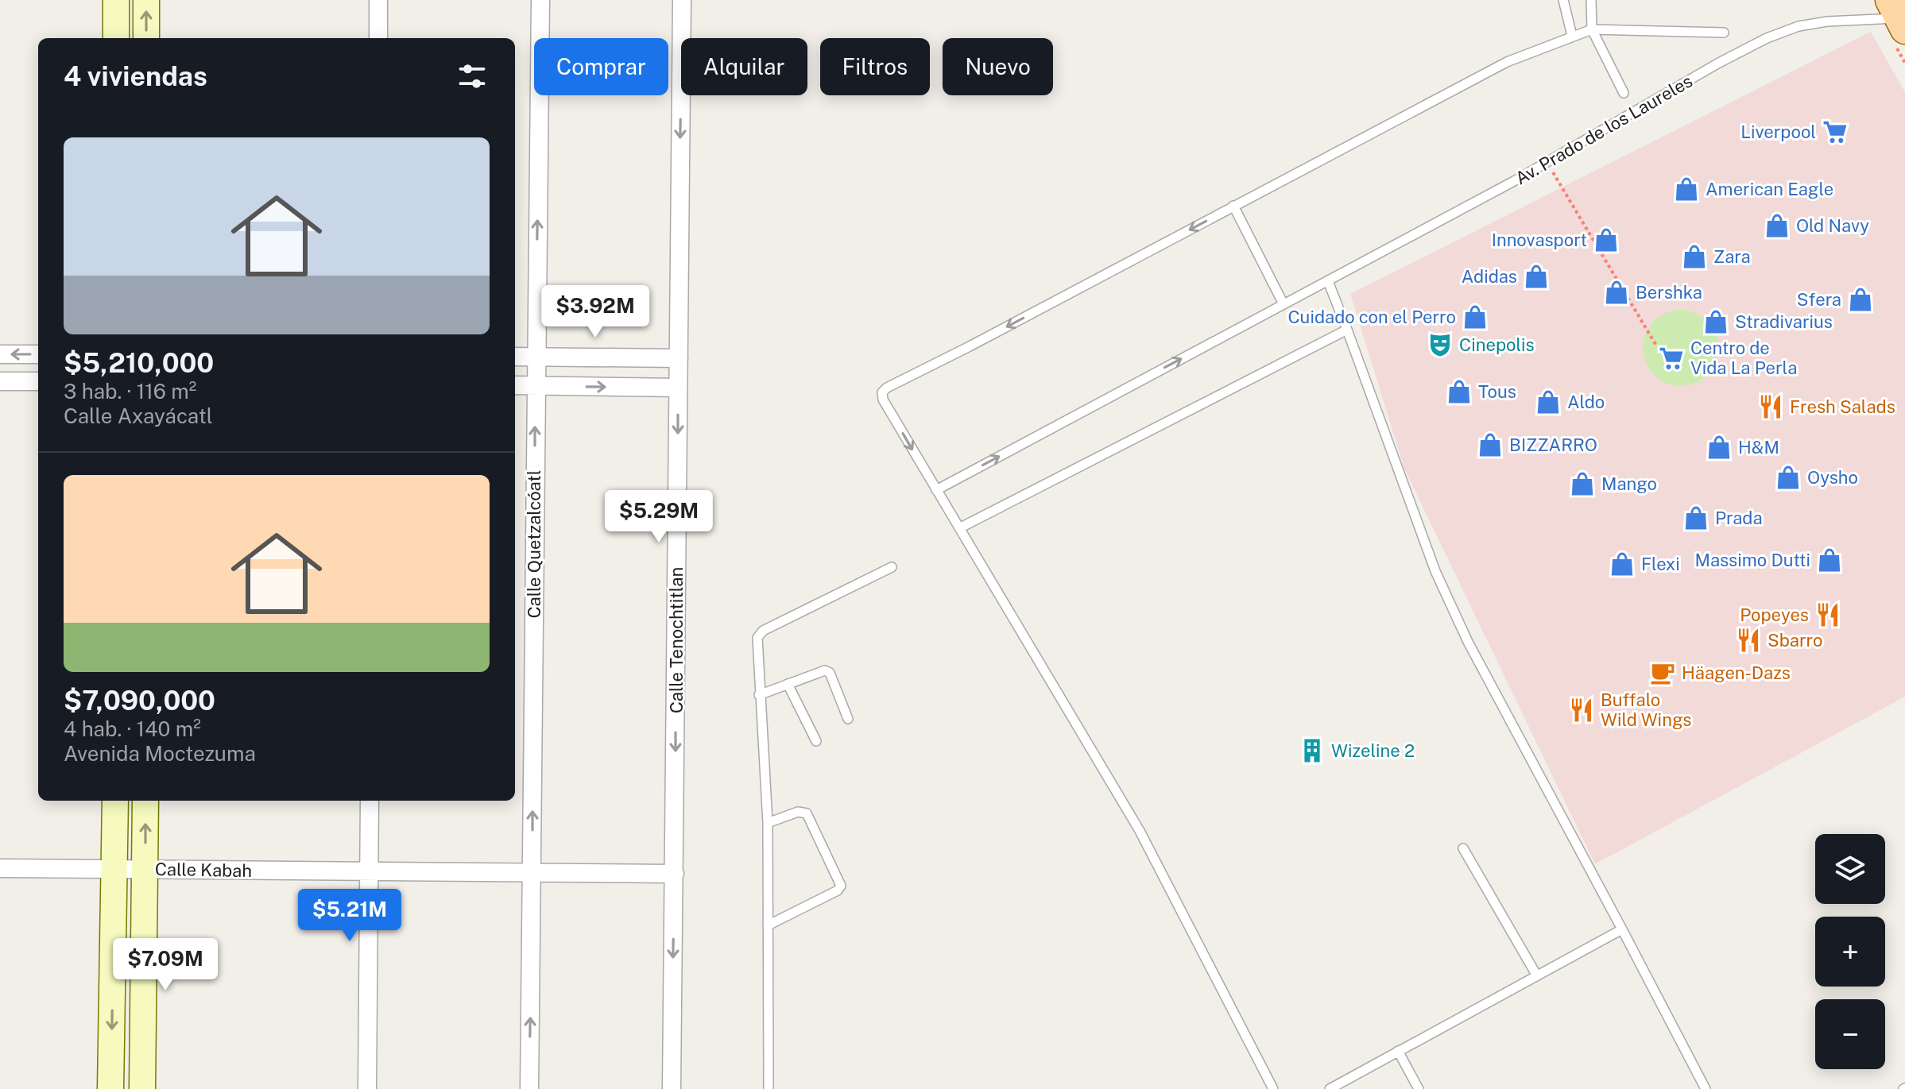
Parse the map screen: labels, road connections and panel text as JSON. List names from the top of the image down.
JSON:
{
  "streets": {
    "street": ["Calle Quetzalcóatl", "Calle Tenochtitlan", "Calle Kabah"],
    "lane": ["Av. Prado de los Laureles"]
  },
  "crossings": [
    ["Calle Quetzalcóatl", "Calle Kabah"],
    ["Calle Tenochtitlan", "Calle Kabah"]
  ],
  "one_way": ["Calle Quetzalcóatl", "Calle Tenochtitlan"],
  "places": {
    "supermarket": ["Liverpool", "Centro de Vida La Perla"],
    "shop": [
      "American Eagle",
      "Old Navy",
      "Innovasport",
      "Zara",
      "Adidas",
      "Bershka",
      "Sfera",
      "Cuidado con el Perro",
      "Stradivarius",
      "Tous",
      "Aldo",
      "BIZZARRO",
      "H&M",
      "Oysho",
      "Mango",
      "Prada",
      "Massimo Dutti",
      "Flexi"
    ],
    "theatre": ["Cinepolis"],
    "restaurant": [
      "Fresh Salads",
      "Popeyes",
      "Sbarro",
      "Buffalo Wild Wings"
    ],
    "cafe": ["Häagen-Dazs"],
    "building": ["Wizeline 2"]
  },
  "page": {
    "chip": [
      "Comprar",
      "Alquilar",
      "Filtros",
      "Nuevo"
    ],
    "heading": "4 viviendas",
    "list": [
      {
        "name": "$5,210,000",
        "note": "3 hab. · 116 m² · Calle Axayácatl"
      },
      {
        "name": "$7,090,000",
        "note": "4 hab. · 140 m² · Avenida Moctezuma"
      }
    ],
    "price": [
      "$3.92M",
      "$5.29M",
      "$5.21M",
      "$7.09M"
    ],
    "map_buttons": ["+", "−"]
  }
}
